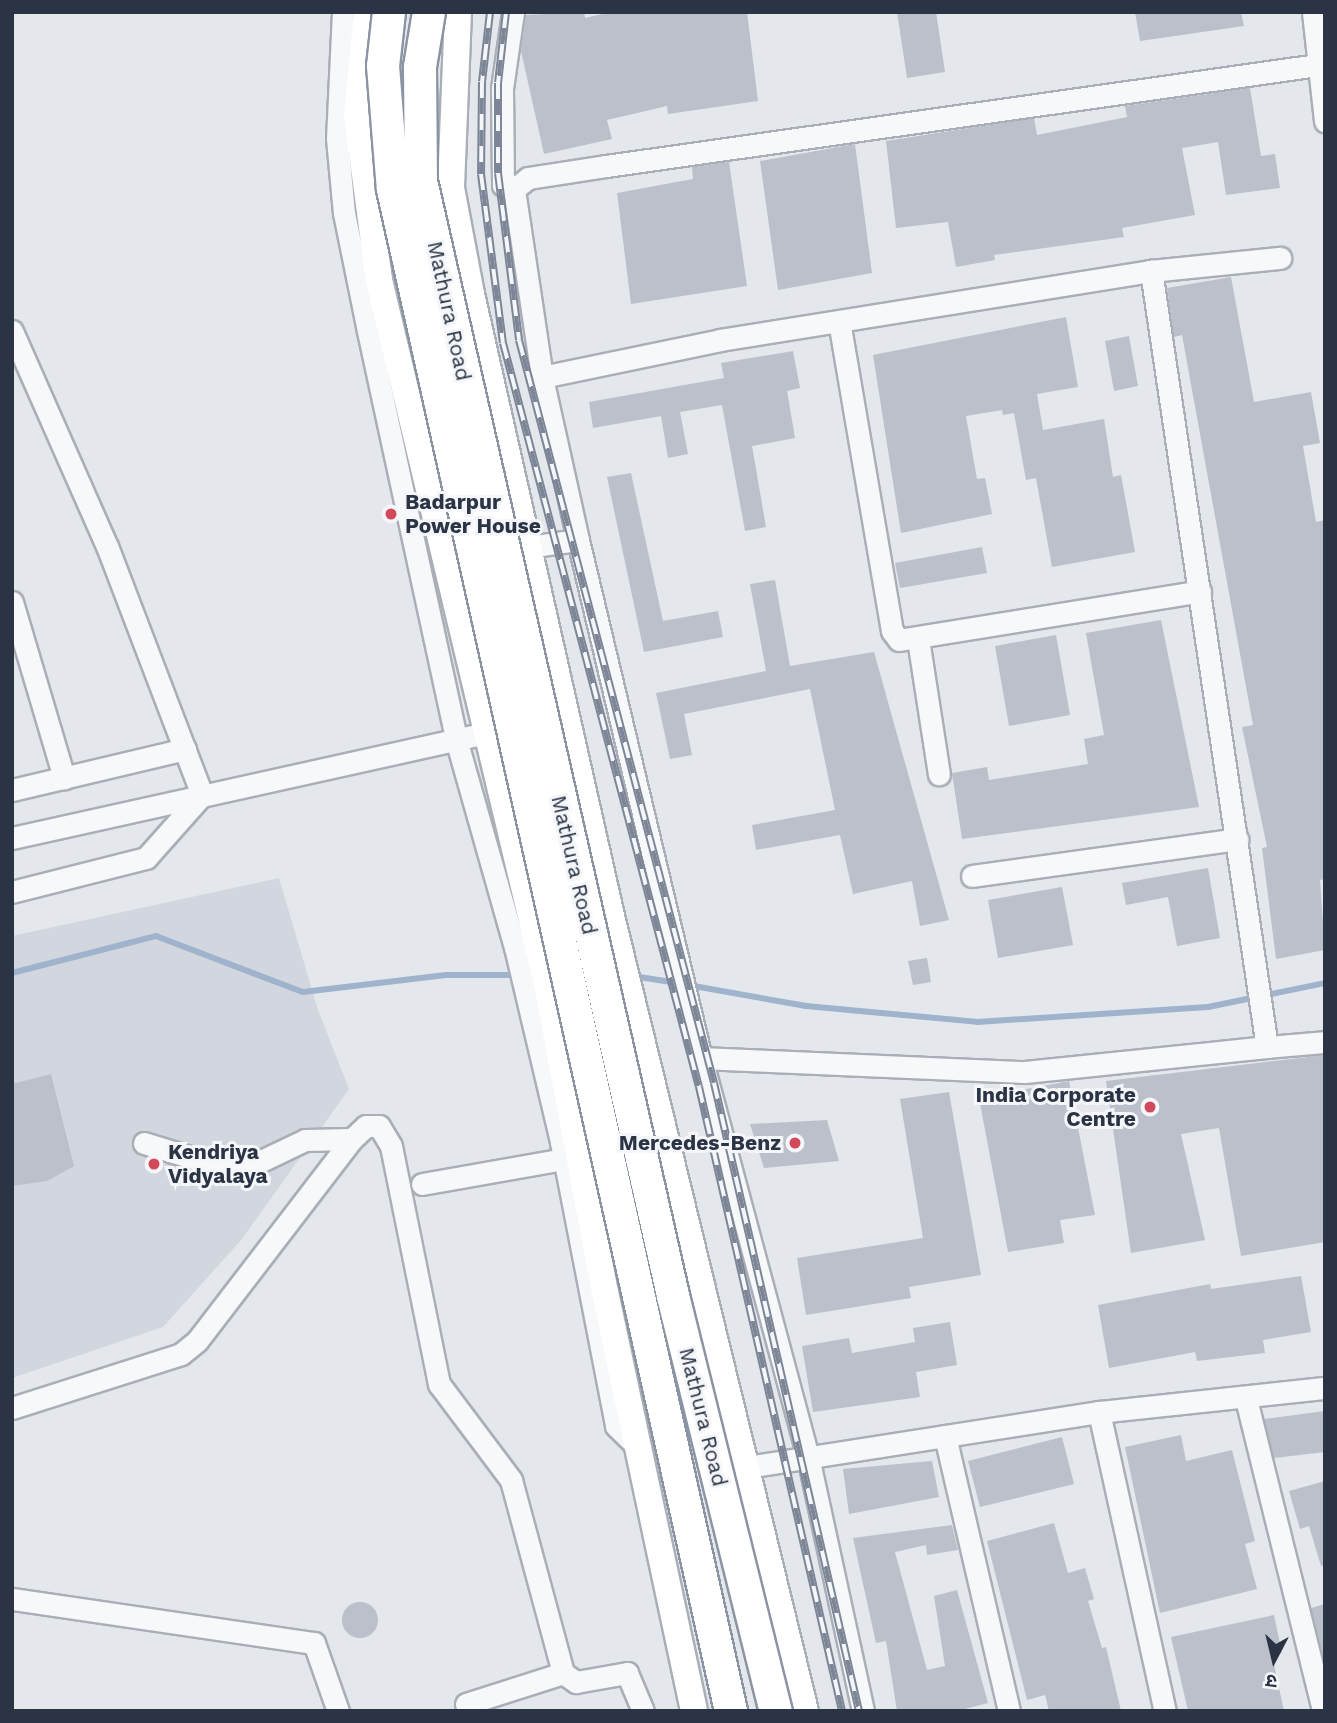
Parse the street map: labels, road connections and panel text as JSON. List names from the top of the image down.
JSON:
{
  "streets": {
    "highway": ["Mathura Road"]
  },
  "places": [
    "Badarpur Power House",
    "India Corporate Centre",
    "Mercedes-Benz",
    "Kendriya Vidyalaya"
  ],
  "north": "bottom"
}
